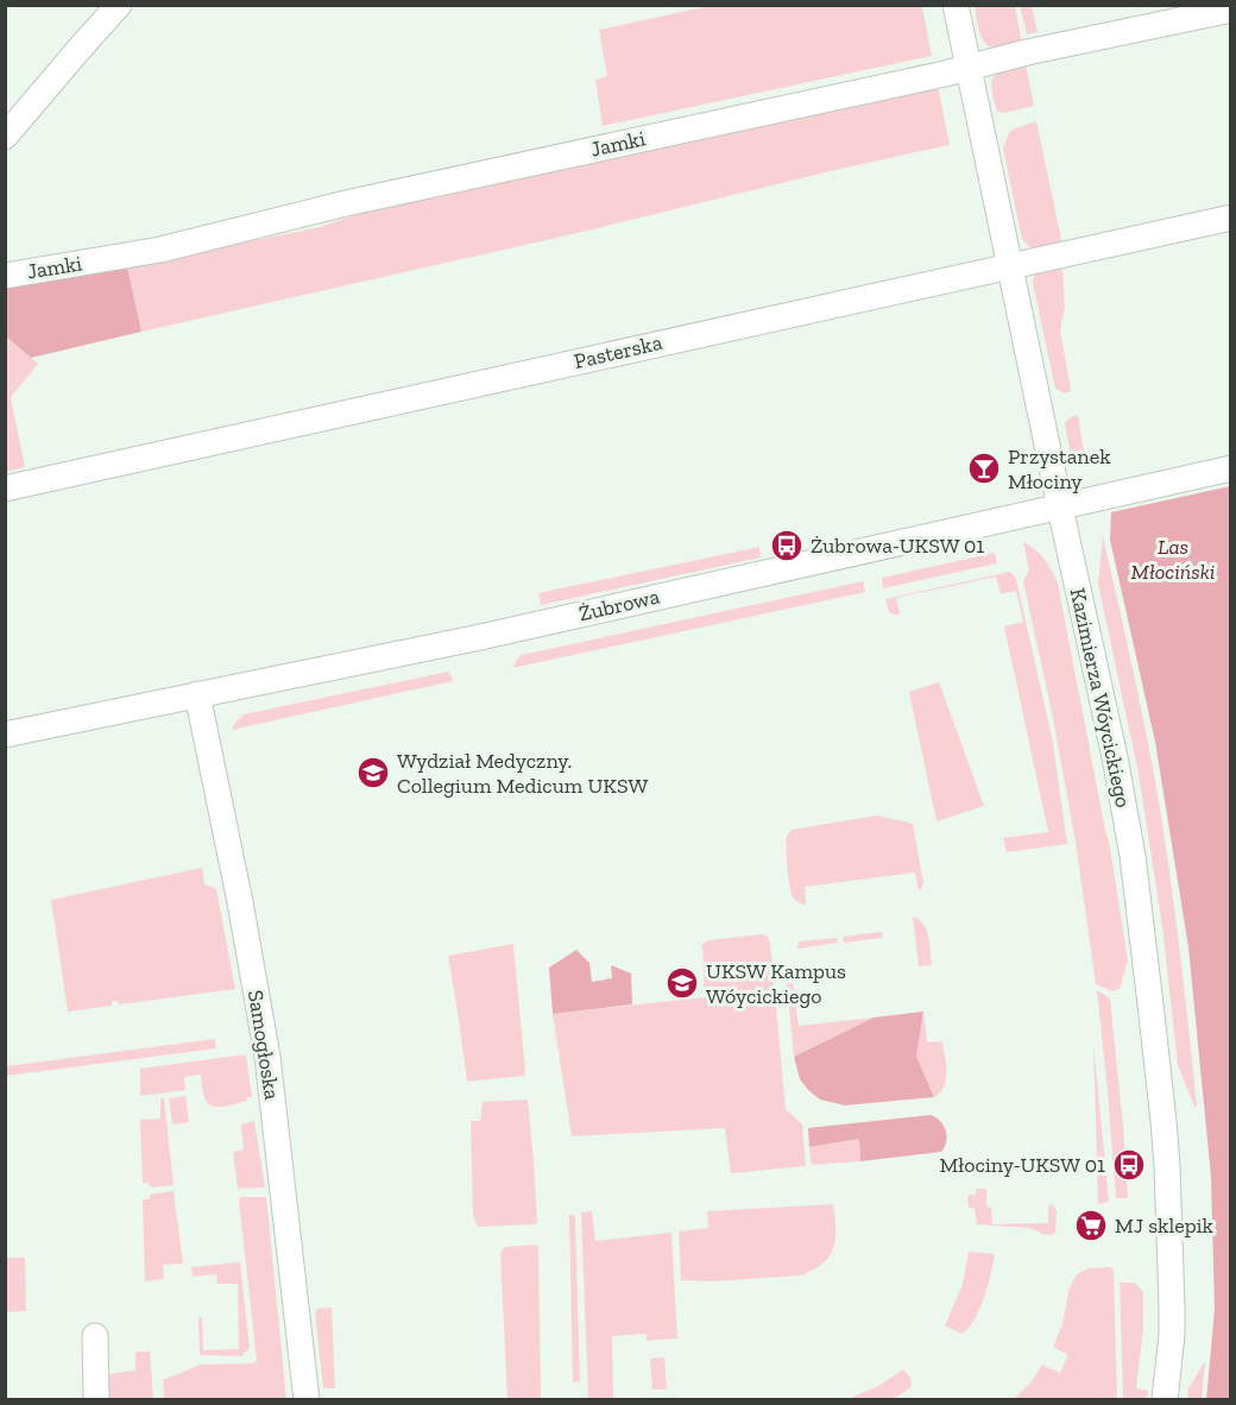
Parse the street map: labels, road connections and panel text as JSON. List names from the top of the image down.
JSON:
{
  "streets": {
    "street": [
      "Jamki",
      "Pasterska",
      "Żubrowa",
      "Kazimierza Wóycickiego",
      "Samogłoska"
    ]
  },
  "crossings": [
    ["Jamki", "Kazimierza Wóycickiego"],
    ["Pasterska", "Kazimierza Wóycickiego"],
    ["Żubrowa", "Kazimierza Wóycickiego"],
    ["Żubrowa", "Samogłoska"]
  ],
  "parks": ["Las Młociński"],
  "places": {
    "bar": ["Przystanek Młociny"],
    "bus stop": ["Żubrowa-UKSW 01", "Młociny-UKSW 01"],
    "school or university": ["Wydział Medyczny. Collegium Medicum UKSW", "UKSW Kampus Wóycickiego"],
    "supermarket": ["MJ sklepik"]
  }
}
